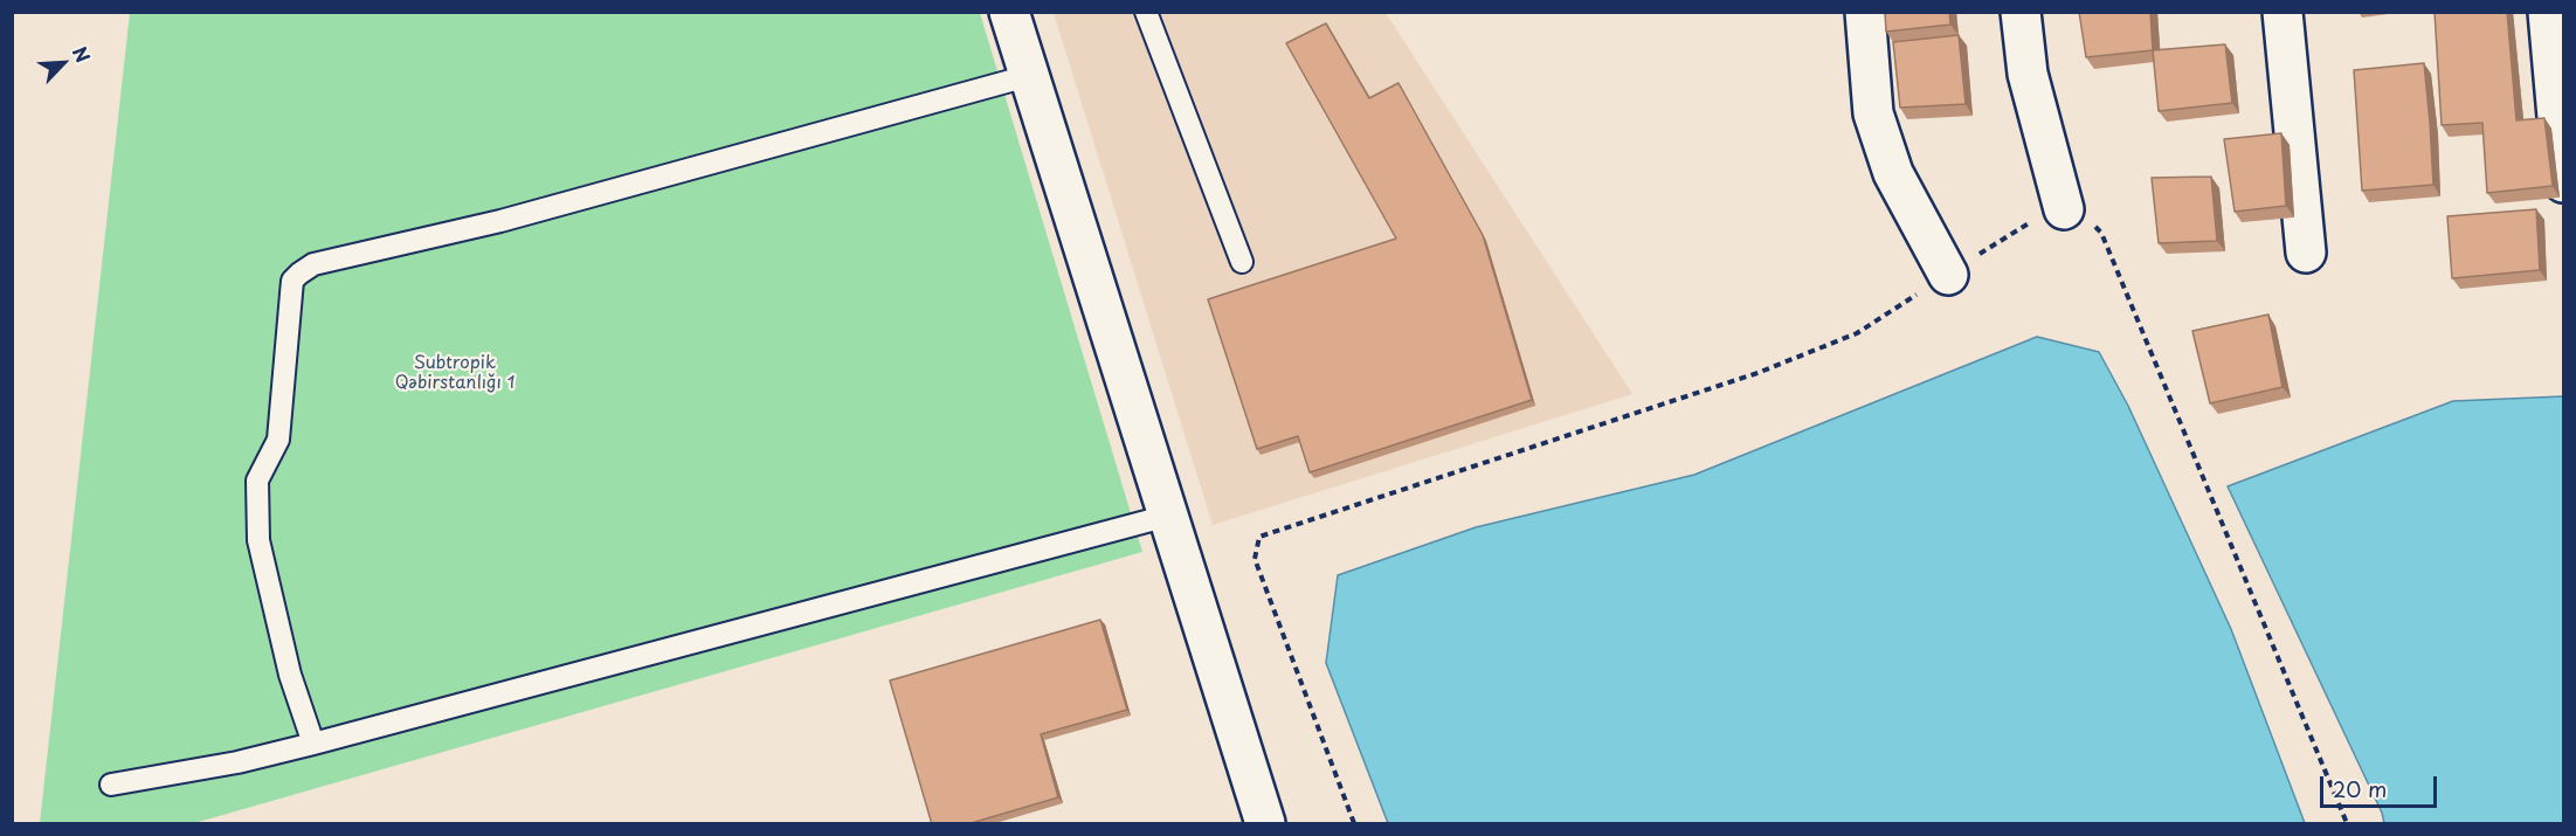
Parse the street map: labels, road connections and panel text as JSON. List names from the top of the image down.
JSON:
{
  "parks": ["Subtropik Qəbirstanlığı 1"],
  "scale_bar": "20 m",
  "north": "top right"
}
